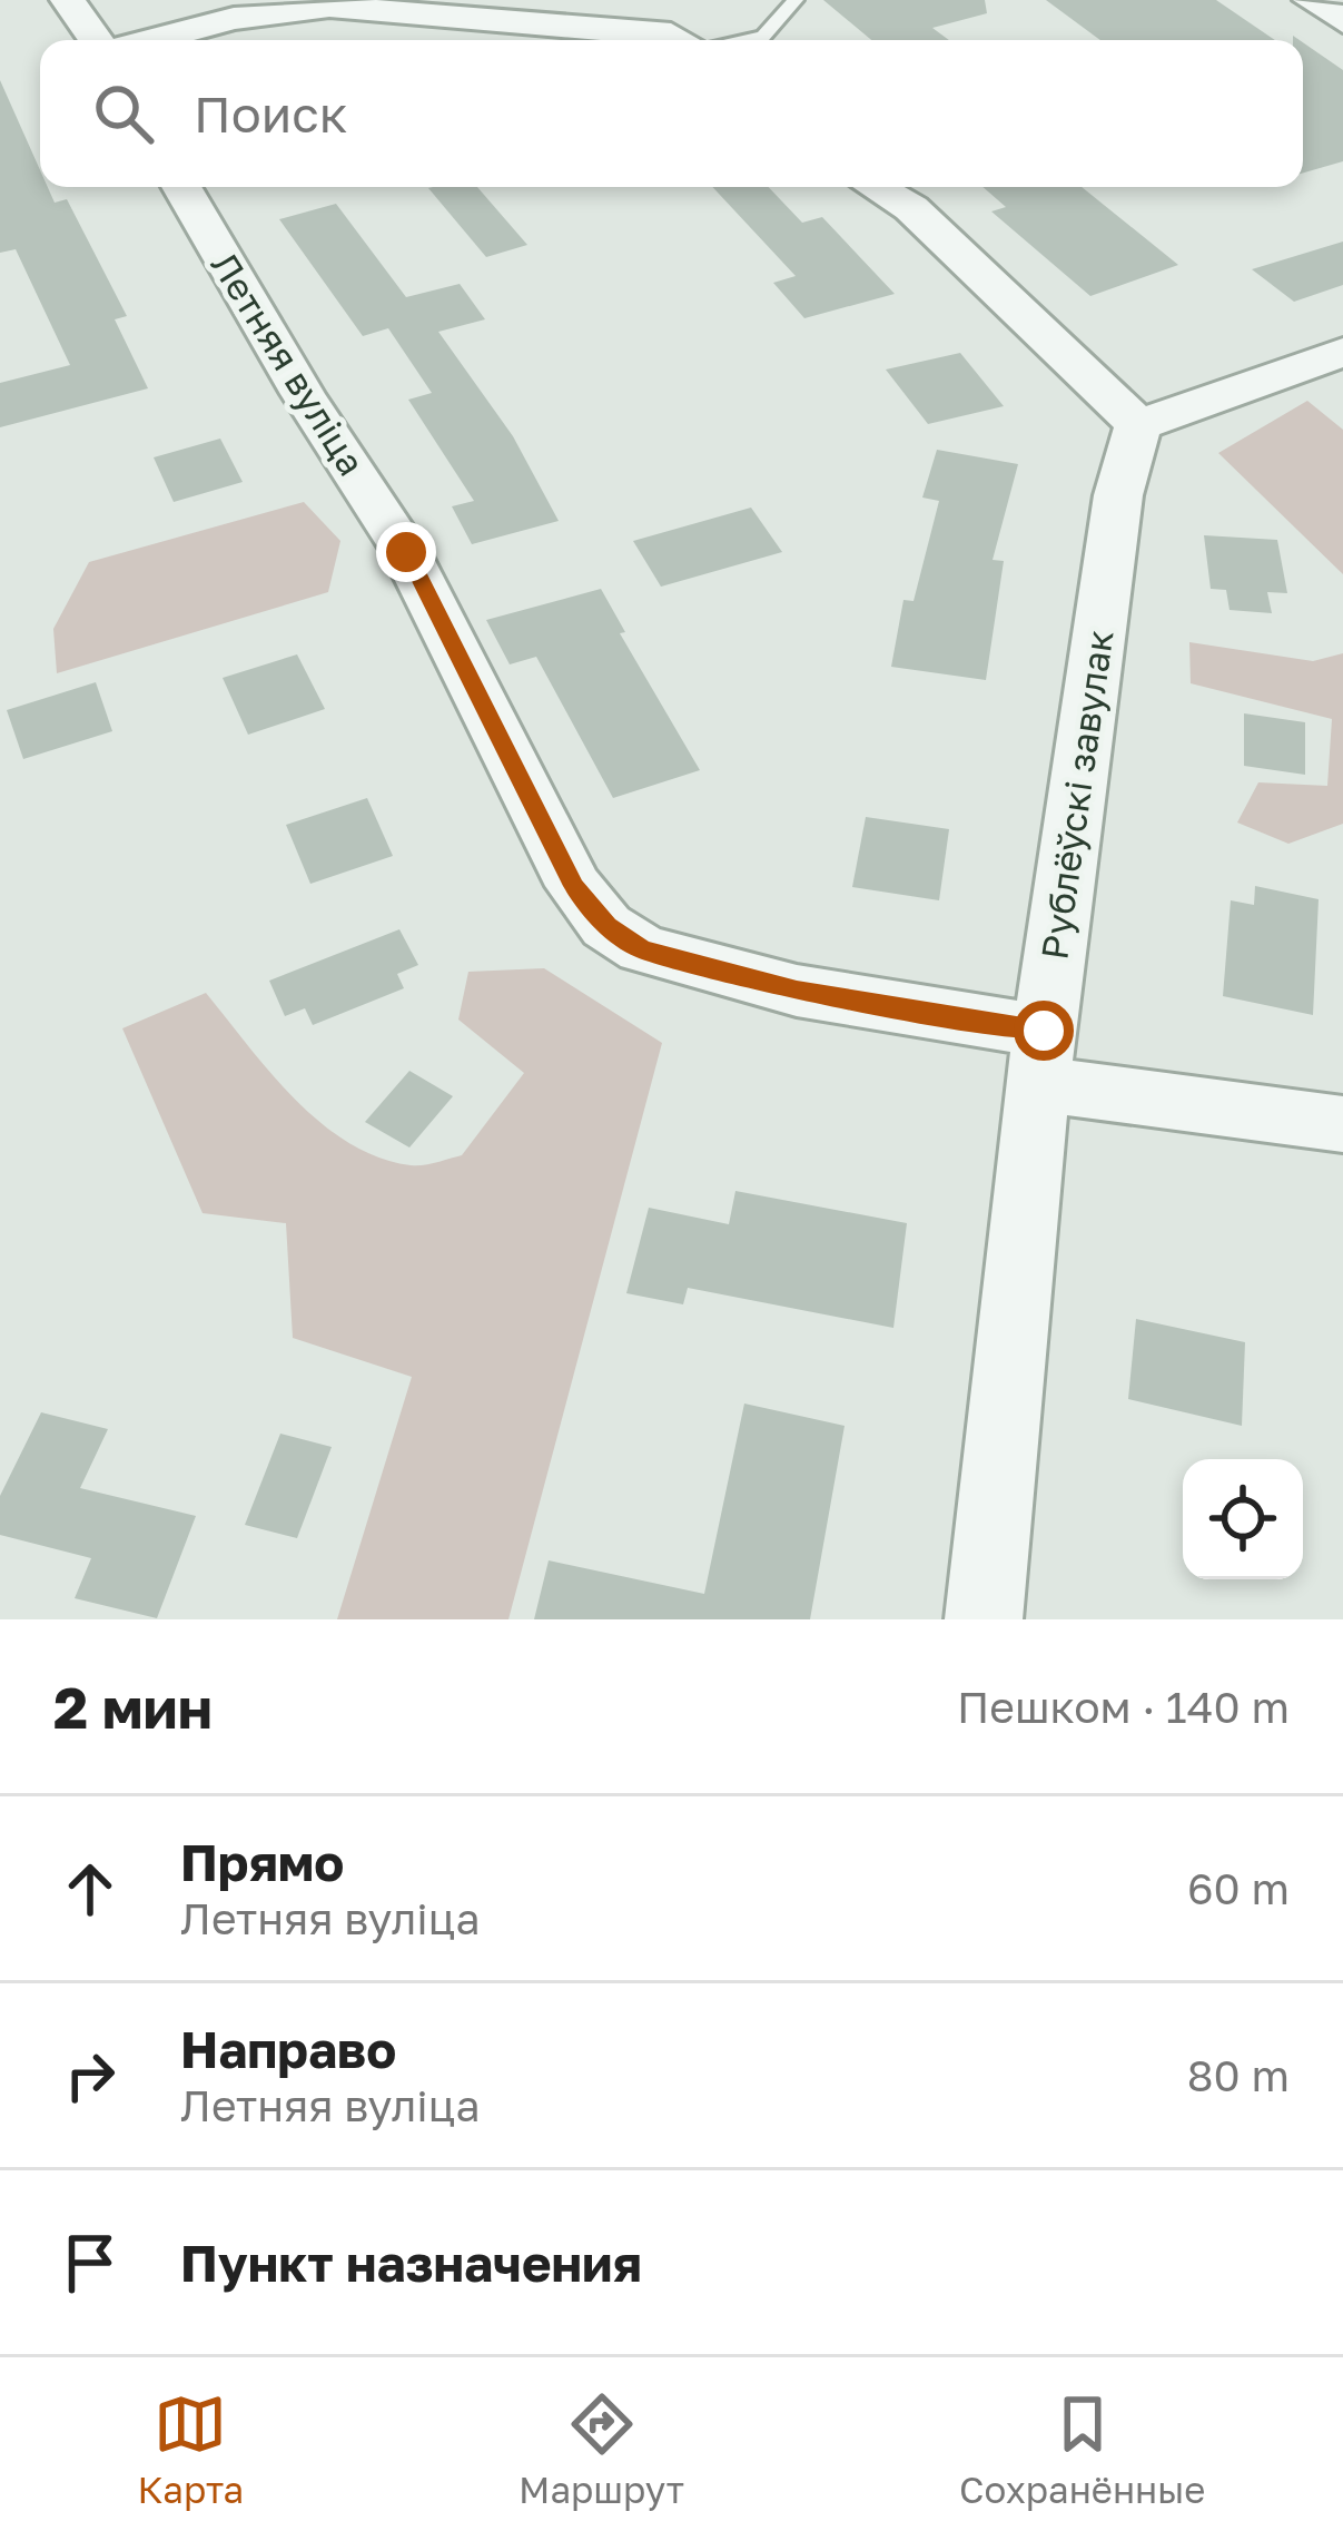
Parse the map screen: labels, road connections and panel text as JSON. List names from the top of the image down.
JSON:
{
  "streets": {
    "street": ["Летняя вуліца", "Рублёўскі завулак"]
  },
  "crossings": [
    ["Летняя вуліца", "Рублёўскі завулак"]
  ],
  "page": {
    "search": "Поиск",
    "heading": ["2 мин", "Пешком · 140 m"],
    "list": [
      ["Прямо", "Летняя вуліца", "60 m"],
      ["Направо", "Летняя вуліца", "80 m"],
      "Пункт назначения"
    ],
    "nav": ["Карта", "Маршрут", "Сохранённые"]
  }
}
